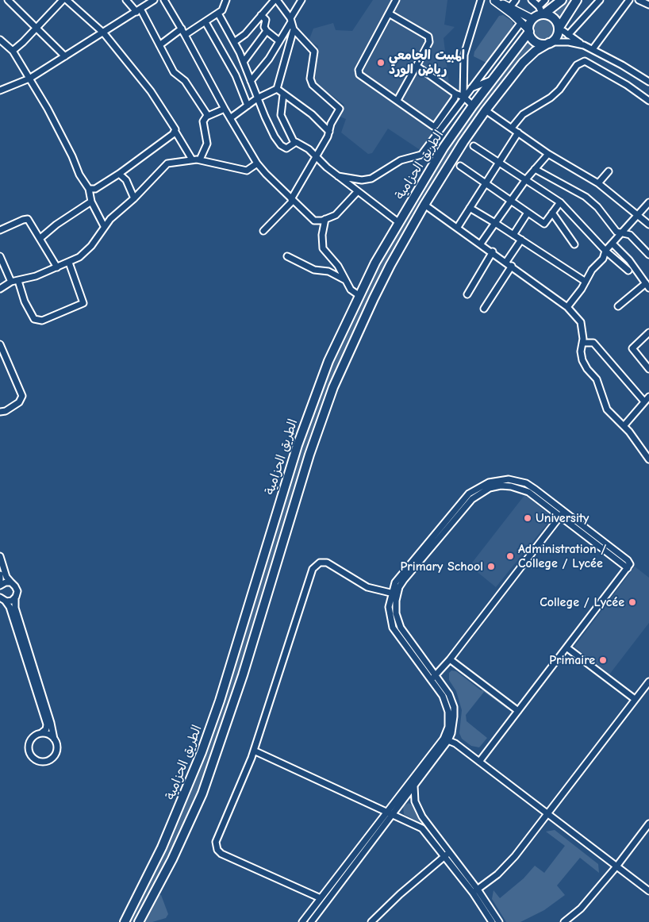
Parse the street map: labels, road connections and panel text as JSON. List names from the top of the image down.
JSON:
{
  "streets": {
    "highway": ["الطريق الحزامية"]
  },
  "places": [
    "المبيت الجامعي رياض الورد",
    "University",
    "Administration / College / Lycée",
    "Primary School",
    "College / Lycée",
    "Primaire"
  ]
}
